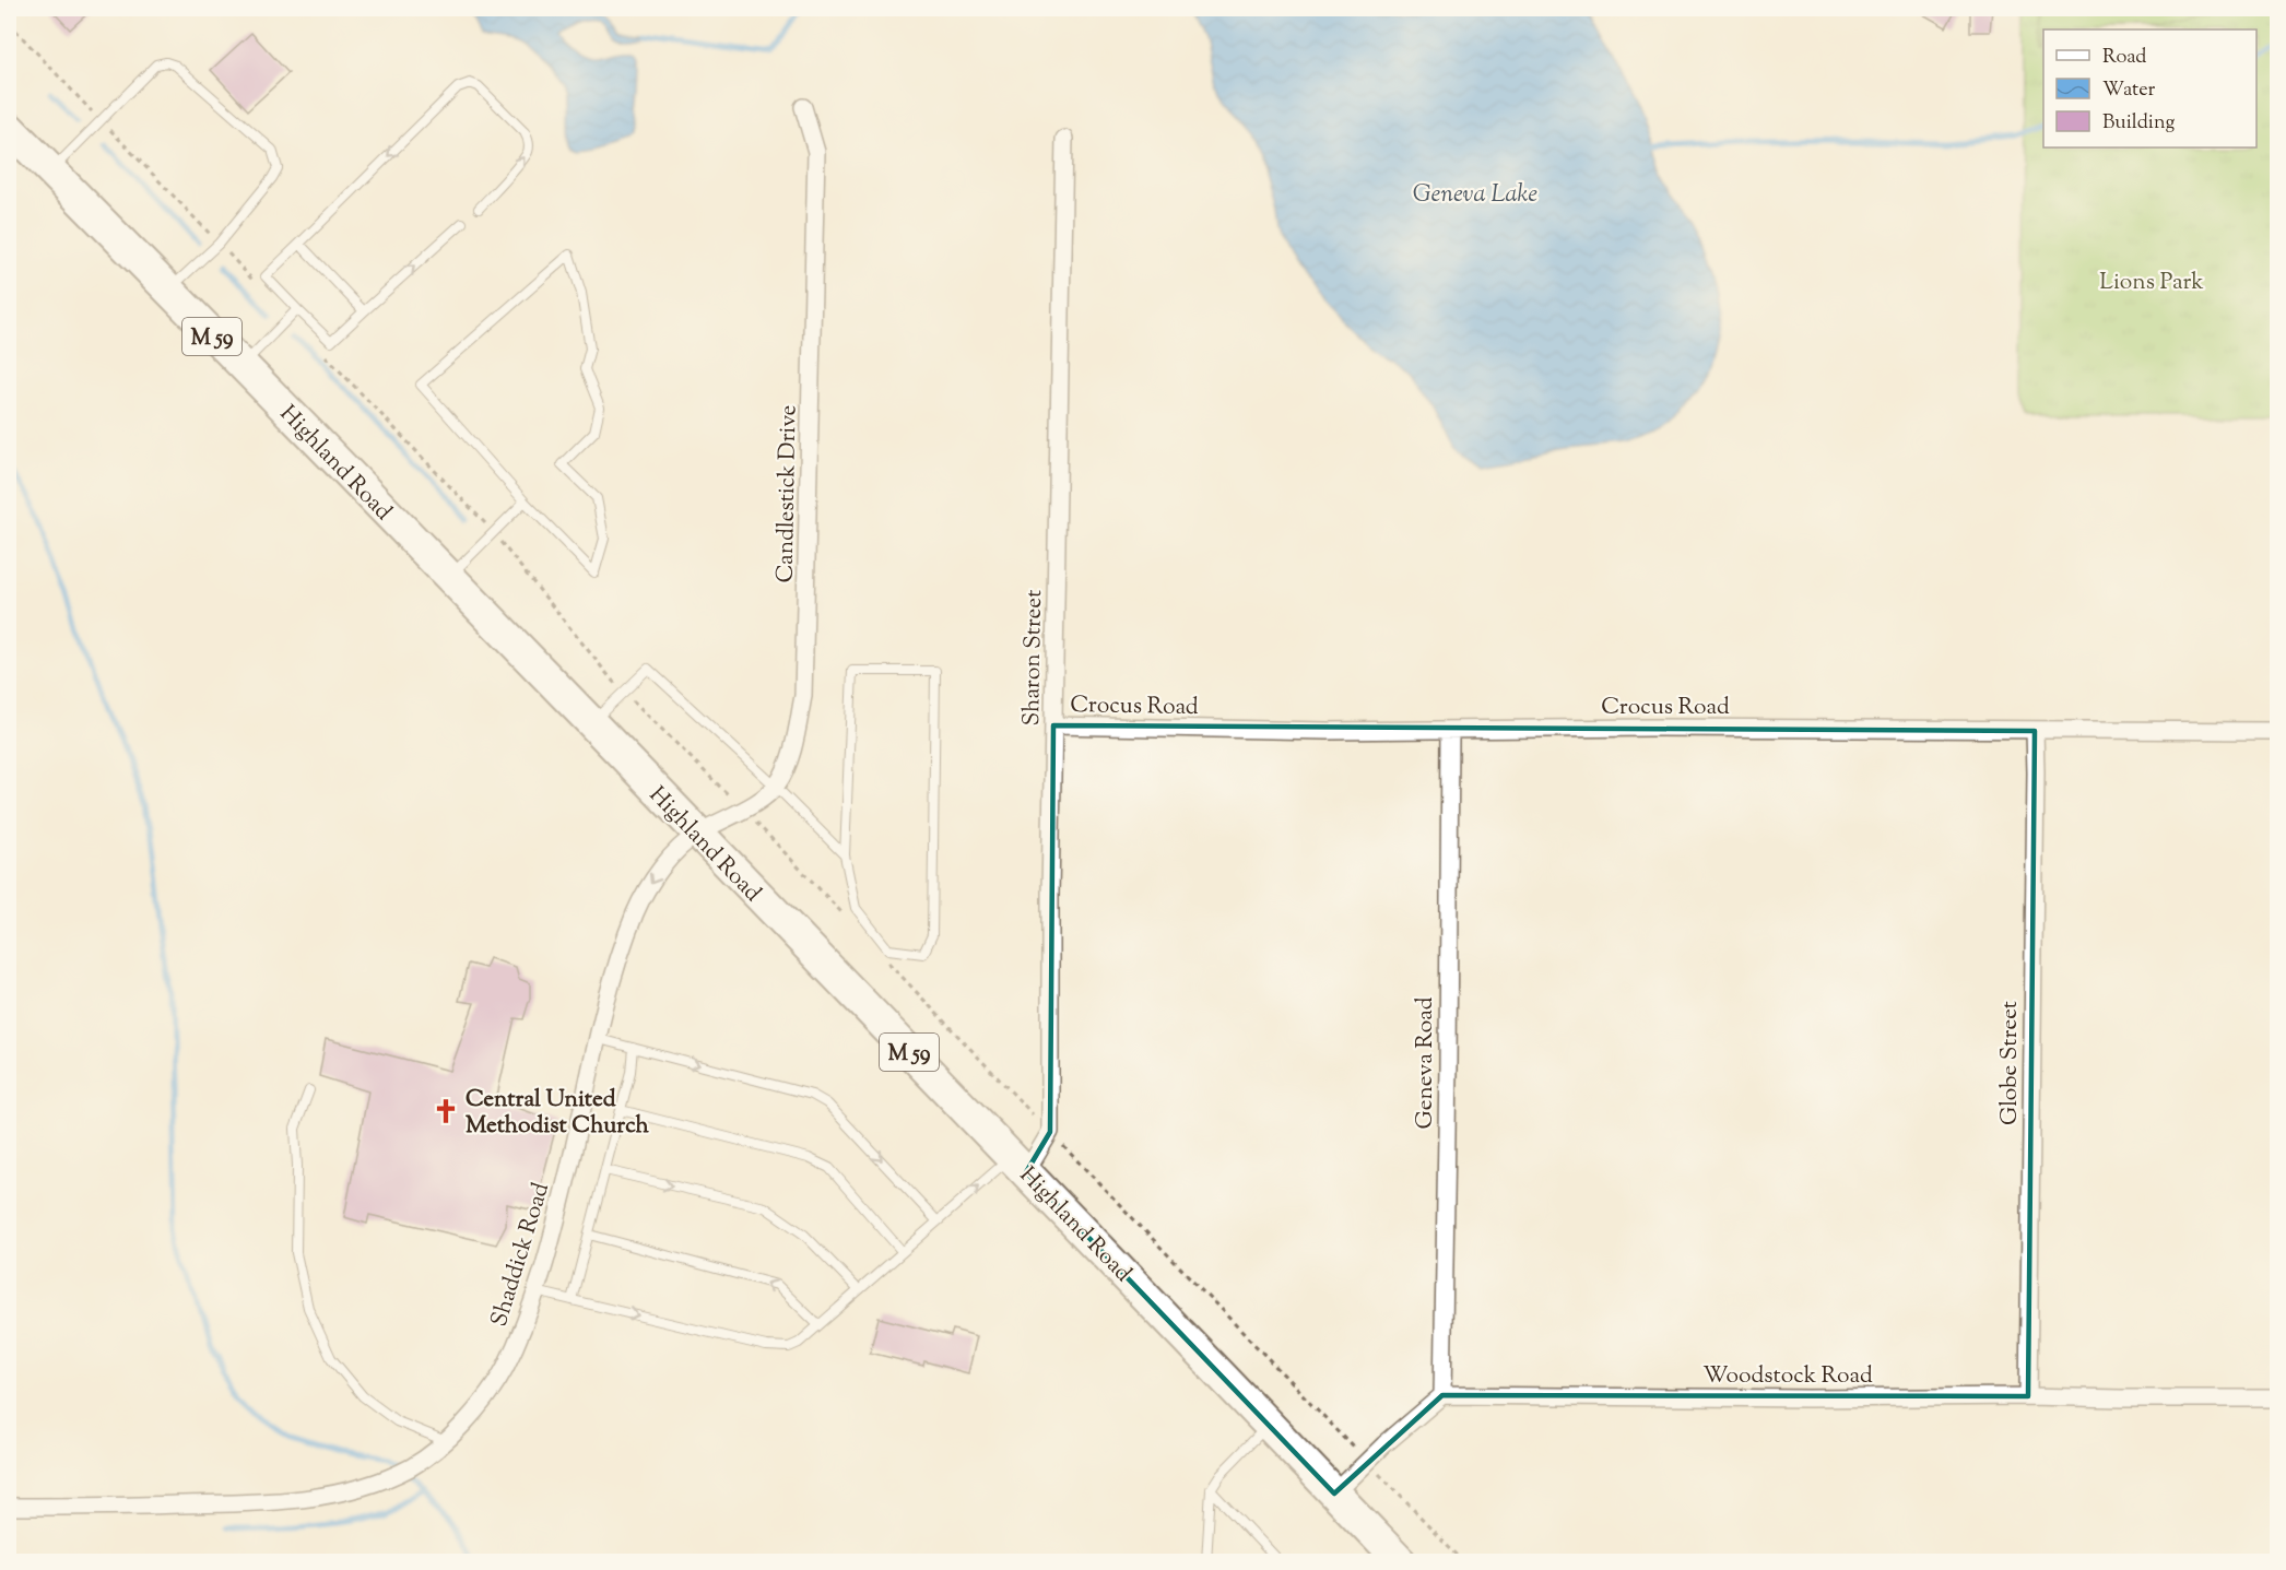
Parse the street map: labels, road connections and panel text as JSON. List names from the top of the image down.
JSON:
{
  "streets": {
    "highway": ["M 59", "Highland Road"],
    "street": [
      "Candlestick Drive",
      "Sharon Street",
      "Crocus Road",
      "Geneva Road",
      "Globe Street",
      "Shaddick Road",
      "Woodstock Road"
    ]
  },
  "crossings": [
    ["Highland Road", "Candlestick Drive"],
    ["Highland Road", "Sharon Street"],
    ["Highland Road", "Shaddick Road"],
    ["Candlestick Drive", "Shaddick Road"],
    ["Sharon Street", "Crocus Road"],
    ["Crocus Road", "Geneva Road"],
    ["Crocus Road", "Globe Street"],
    ["Geneva Road", "Woodstock Road"],
    ["Globe Street", "Woodstock Road"]
  ],
  "water": ["Geneva Lake"],
  "parks": ["Lions Park"],
  "places": {
    "church": ["Central United Methodist Church"]
  },
  "legend": ["Road", "Water", "Building"]
}
